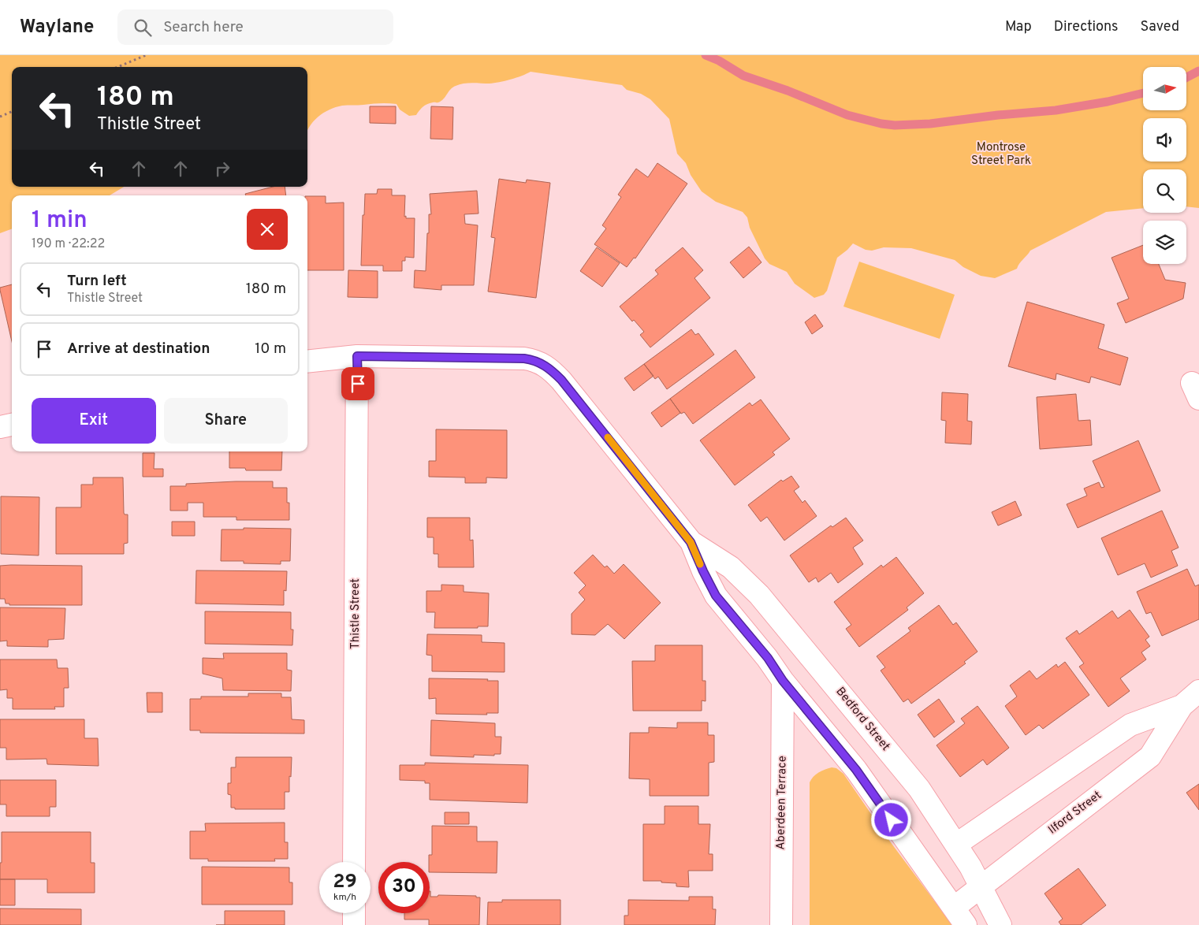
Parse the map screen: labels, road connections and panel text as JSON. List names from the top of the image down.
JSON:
{
  "streets": {
    "street": [
      "Thistle Street",
      "Bedford Street",
      "Aberdeen Terrace",
      "Ilford Street"
    ]
  },
  "crossings": [
    ["Thistle Street", "Bedford Street"],
    ["Bedford Street", "Aberdeen Terrace"],
    ["Bedford Street", "Ilford Street"]
  ],
  "parks": ["Montrose Street Park"],
  "north": "right",
  "page": {
    "header": "Waylane",
    "search": "Search here",
    "nav": ["Map", "Directions", "Saved"],
    "turn": ["180 m", "Thistle Street"],
    "heading": ["1 min", "190 m · 22:22"],
    "list": [
      {
        "name": "Turn left",
        "note": "Thistle Street",
        "value": "180 m"
      },
      {
        "name": "Arrive at destination",
        "value": "10 m"
      }
    ],
    "buttons": ["Exit", "Share"],
    "speed": "29 km/h",
    "limit": "30"
  }
}
